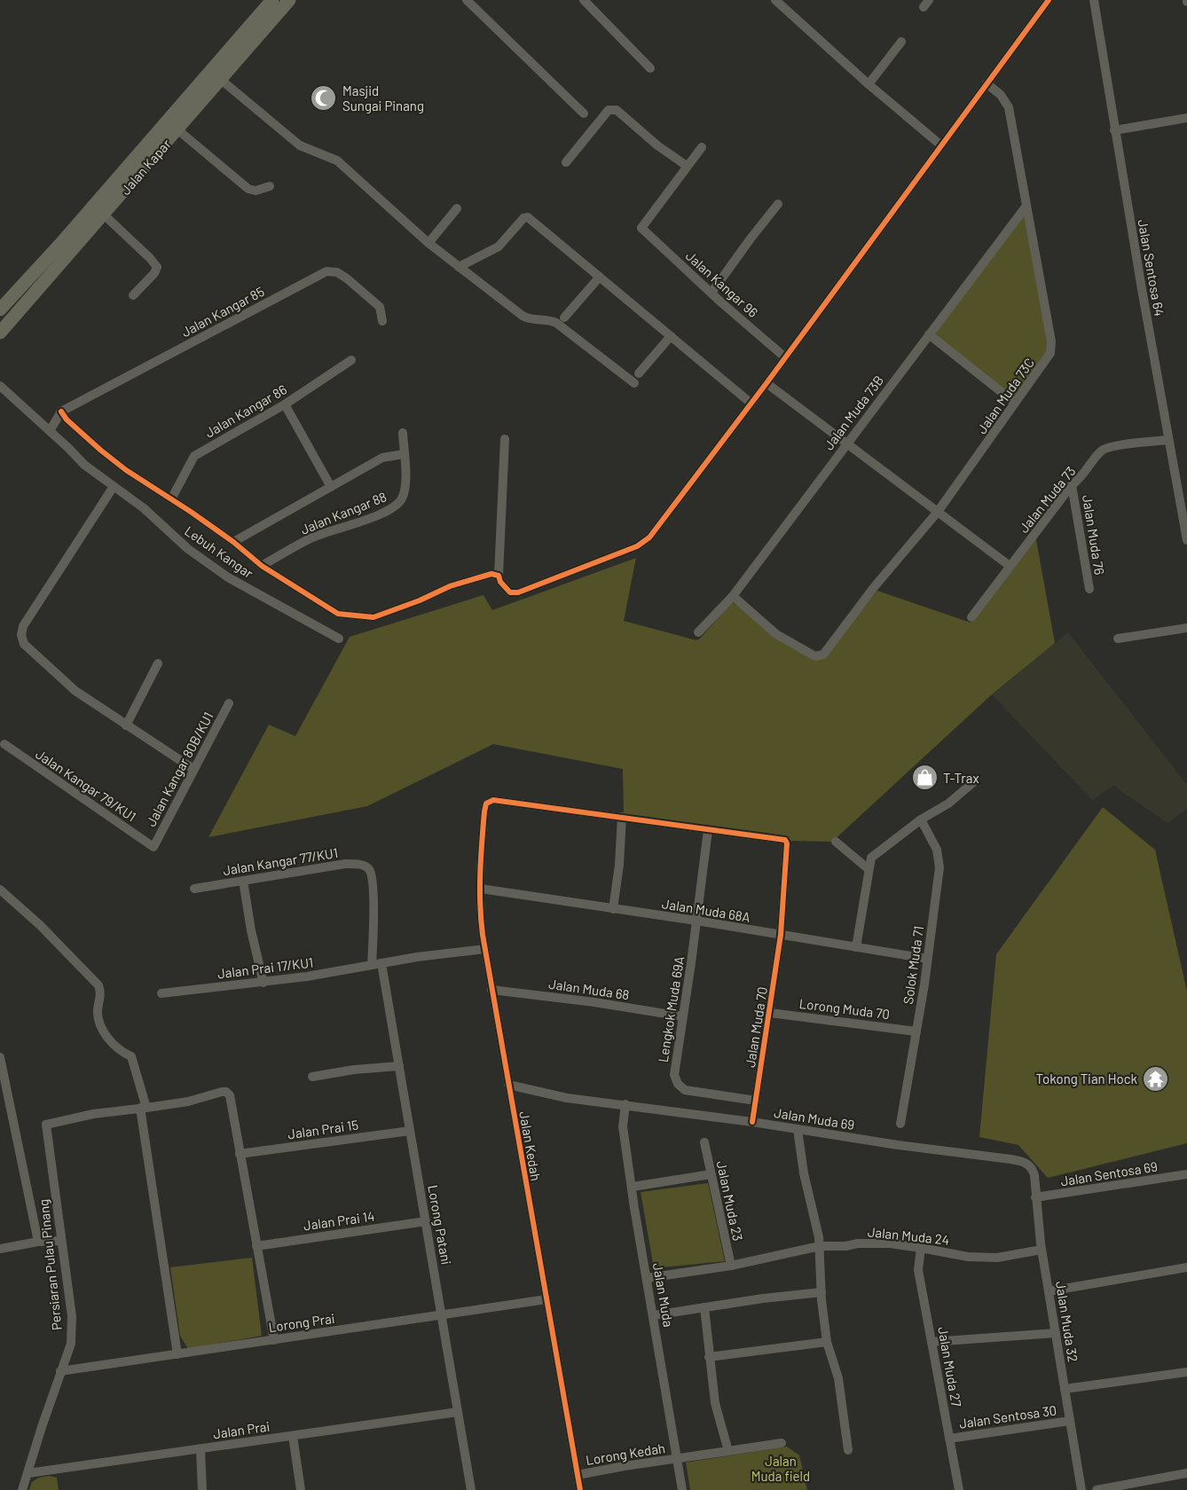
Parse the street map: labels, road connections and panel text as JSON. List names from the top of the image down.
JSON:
{
  "streets": {
    "highway": ["Jalan Kapar"],
    "street": [
      "Jalan Sentosa 64",
      "Jalan Kangar 96",
      "Jalan Kangar 85",
      "Jalan Muda 73C",
      "Jalan Kangar 86",
      "Jalan Muda 73B",
      "Jalan Muda 73",
      "Jalan Kangar 88",
      "Jalan Muda 76",
      "Lebuh Kangar",
      "Jalan Kangar 80B/KU1",
      "Jalan Kangar 79/KU1",
      "Jalan Kangar 77/KU1",
      "Jalan Muda 68A",
      "Solok Muda 71",
      "Jalan Prai 17/KU1",
      "Jalan Muda 68",
      "Lorong Muda 70",
      "Lengkok Muda 69A",
      "Jalan Muda 70",
      "Jalan Muda 69",
      "Jalan Prai 15",
      "Jalan Kedah",
      "Jalan Sentosa 69",
      "Jalan Muda 23",
      "Jalan Prai 14",
      "Lorong Patani",
      "Jalan Muda 24",
      "Persiaran Pulau Pinang",
      "Jalan Muda",
      "Jalan Muda 32",
      "Lorong Prai",
      "Jalan Muda 27",
      "Jalan Sentosa 30",
      "Jalan Prai",
      "Lorong Kedah"
    ]
  },
  "crossings": [
    ["Jalan Sentosa 64", "Jalan Muda 73"],
    ["Jalan Muda 73C", "Jalan Muda 73B"],
    ["Jalan Muda 73", "Jalan Muda 76"],
    ["Jalan Kangar 80B/KU1", "Jalan Kangar 79/KU1"],
    ["Jalan Kangar 77/KU1", "Jalan Prai 17/KU1"],
    ["Jalan Kangar 77/KU1", "Lorong Patani"],
    ["Jalan Muda 68A", "Solok Muda 71"],
    ["Jalan Muda 68A", "Lengkok Muda 69A"],
    ["Jalan Muda 68A", "Jalan Muda 70"],
    ["Jalan Muda 68A", "Jalan Kedah"],
    ["Solok Muda 71", "Lorong Muda 70"],
    ["Jalan Prai 17/KU1", "Jalan Kedah"],
    ["Jalan Prai 17/KU1", "Lorong Patani"],
    ["Jalan Muda 68", "Lengkok Muda 69A"],
    ["Jalan Muda 68", "Jalan Kedah"],
    ["Lorong Muda 70", "Jalan Muda 70"],
    ["Lengkok Muda 69A", "Jalan Muda 70"],
    ["Jalan Muda 70", "Jalan Muda 69"],
    ["Jalan Muda 69", "Jalan Kedah"],
    ["Jalan Muda 69", "Jalan Muda"],
    ["Jalan Muda 69", "Jalan Muda 32"],
    ["Jalan Prai 15", "Lorong Patani"],
    ["Jalan Kedah", "Lorong Prai"],
    ["Jalan Kedah", "Lorong Kedah"],
    ["Jalan Sentosa 69", "Jalan Muda 32"],
    ["Jalan Muda 23", "Jalan Muda 24"],
    ["Jalan Prai 14", "Lorong Patani"],
    ["Lorong Patani", "Lorong Prai"],
    ["Lorong Patani", "Jalan Prai"],
    ["Jalan Muda 24", "Jalan Muda"],
    ["Jalan Muda 24", "Jalan Muda 32"],
    ["Jalan Muda 24", "Jalan Muda 27"],
    ["Persiaran Pulau Pinang", "Lorong Prai"],
    ["Persiaran Pulau Pinang", "Jalan Prai"],
    ["Jalan Muda", "Lorong Kedah"],
    ["Jalan Muda 32", "Jalan Sentosa 30"],
    ["Jalan Muda 27", "Jalan Sentosa 30"]
  ],
  "parks": ["Jalan Muda field"],
  "places": {
    "mosque": ["Masjid Sungai Pinang"],
    "shop": ["T-Trax"],
    "temple": ["Tokong Tian Hock"]
  }
}
